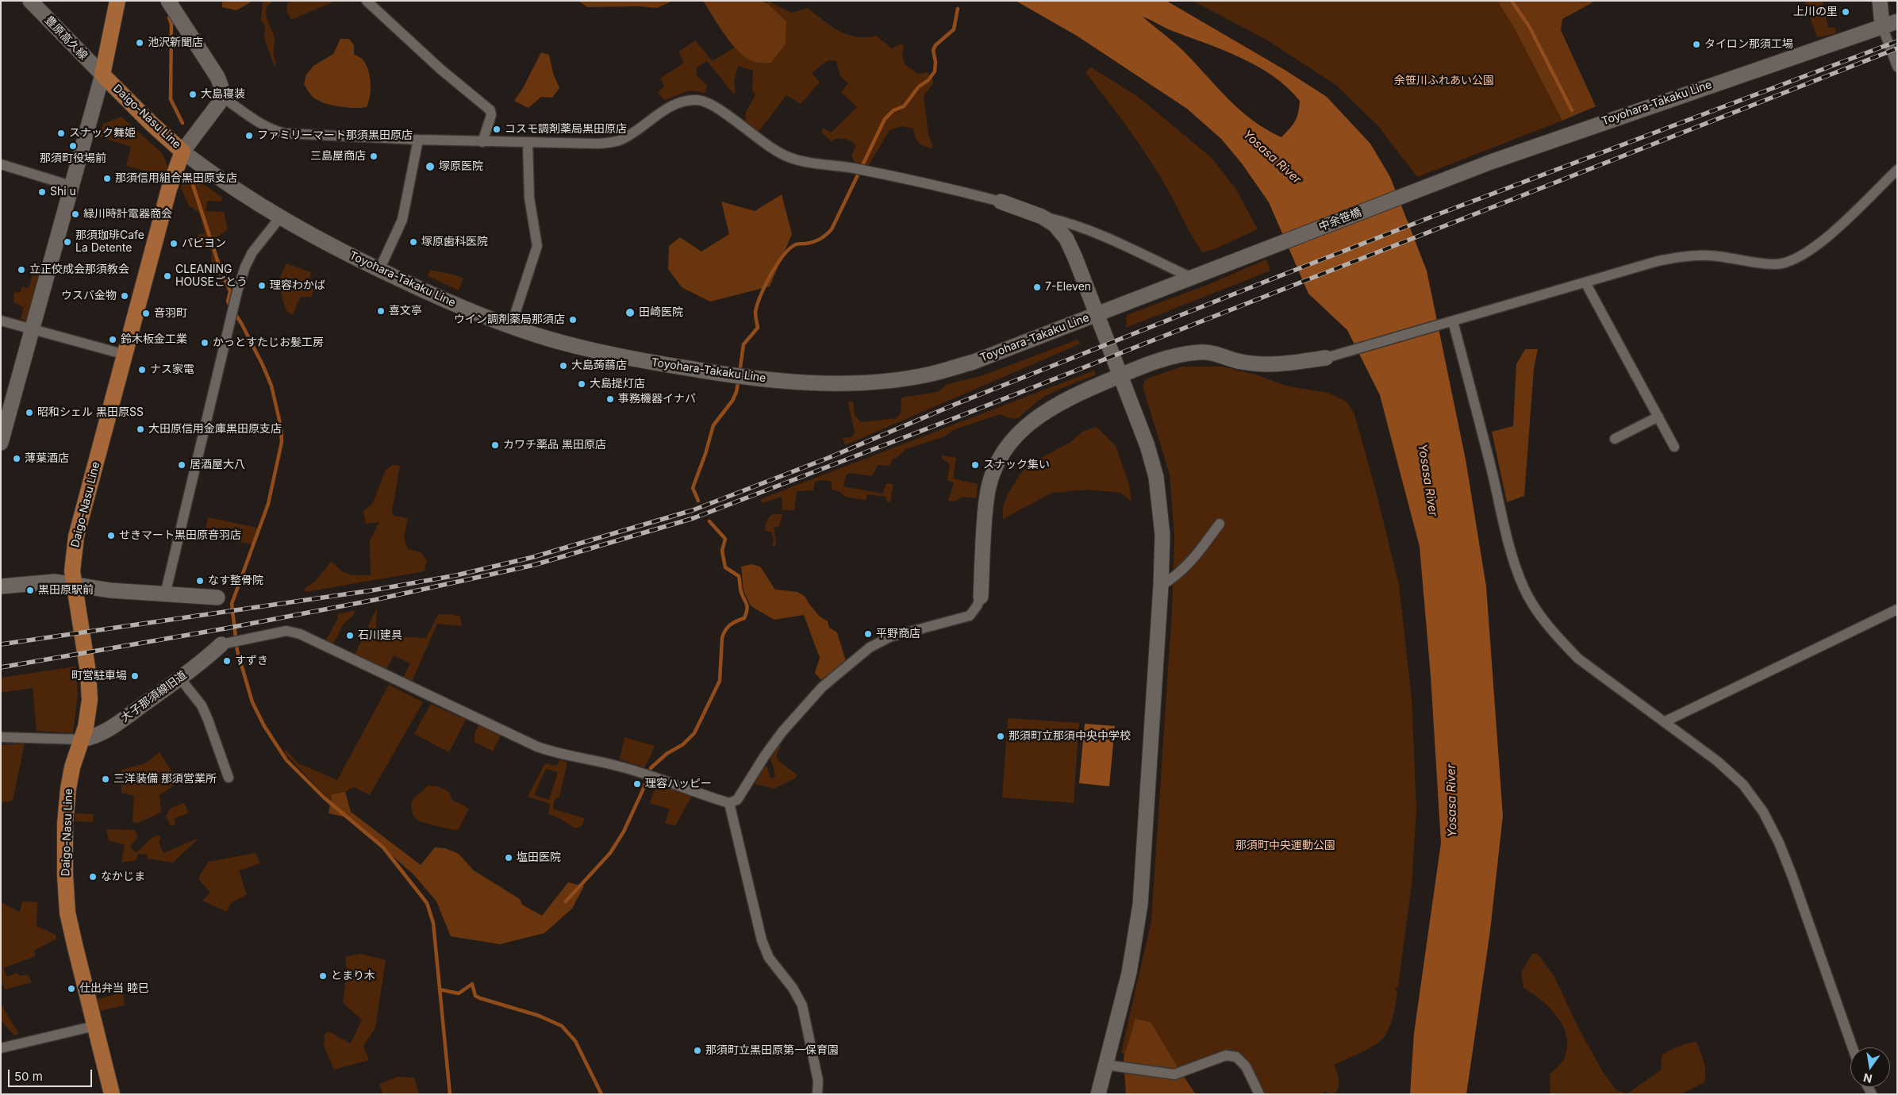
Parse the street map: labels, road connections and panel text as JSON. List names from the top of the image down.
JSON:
{
  "streets": {
    "main road": [
      "豊原高久線",
      "Toyohara-Takaku Line",
      "Daigo-Nasu Line",
      "中余笹橋",
      "大子那須線旧道"
    ]
  },
  "crossings": [
    ["豊原高久線", "Daigo-Nasu Line"],
    ["Toyohara-Takaku Line", "Daigo-Nasu Line"],
    ["Toyohara-Takaku Line", "中余笹橋"],
    ["Daigo-Nasu Line", "大子那須線旧道"]
  ],
  "water": ["Yosasa River"],
  "parks": ["余笹川ふれあい公園", "那須町中央運動公園"],
  "places": [
    "上川の里",
    "池沢新聞店",
    "タイロン那須工場",
    "大島寝装",
    "コスモ調剤薬局黒田原店",
    "スナック舞姫",
    "ファミリーマート那須黒田原店",
    "那須町役場前",
    "三島屋商店",
    "塚原医院",
    "那須信用組合黒田原支店",
    "Shi u",
    "緑川時計電器商会",
    "那須珈琲Cafe La Detente",
    "塚原歯科医院",
    "パピヨン",
    "立正佼成会那須教会",
    "CLEANING HOUSEごとう",
    "理容わかば",
    "7-Eleven",
    "ウスバ金物",
    "喜文亭",
    "田崎医院",
    "音羽町",
    "ウイン調剤薬局那須店",
    "鈴木板金工業",
    "かっとすたじお髪工房",
    "大島蒟蒻店",
    "ナス家電",
    "大島提灯店",
    "事務機器イナバ",
    "昭和シェル 黒田原SS",
    "大田原信用金庫黒田原支店",
    "カワチ薬品 黒田原店",
    "薄葉酒店",
    "居酒屋大八",
    "スナック集い",
    "せきマート黒田原音羽店",
    "なす整骨院",
    "黒田原駅前",
    "平野商店",
    "石川建具",
    "すずき",
    "町営駐車場",
    "那須町立那須中央中学校",
    "三洋装備 那須営業所",
    "理容ハッピー",
    "塩田医院",
    "なかじま",
    "とまり木",
    "仕出弁当 睦巳",
    "那須町立黒田原第一保育園"
  ],
  "scale_bar": "50 m",
  "north": "bottom"
}
